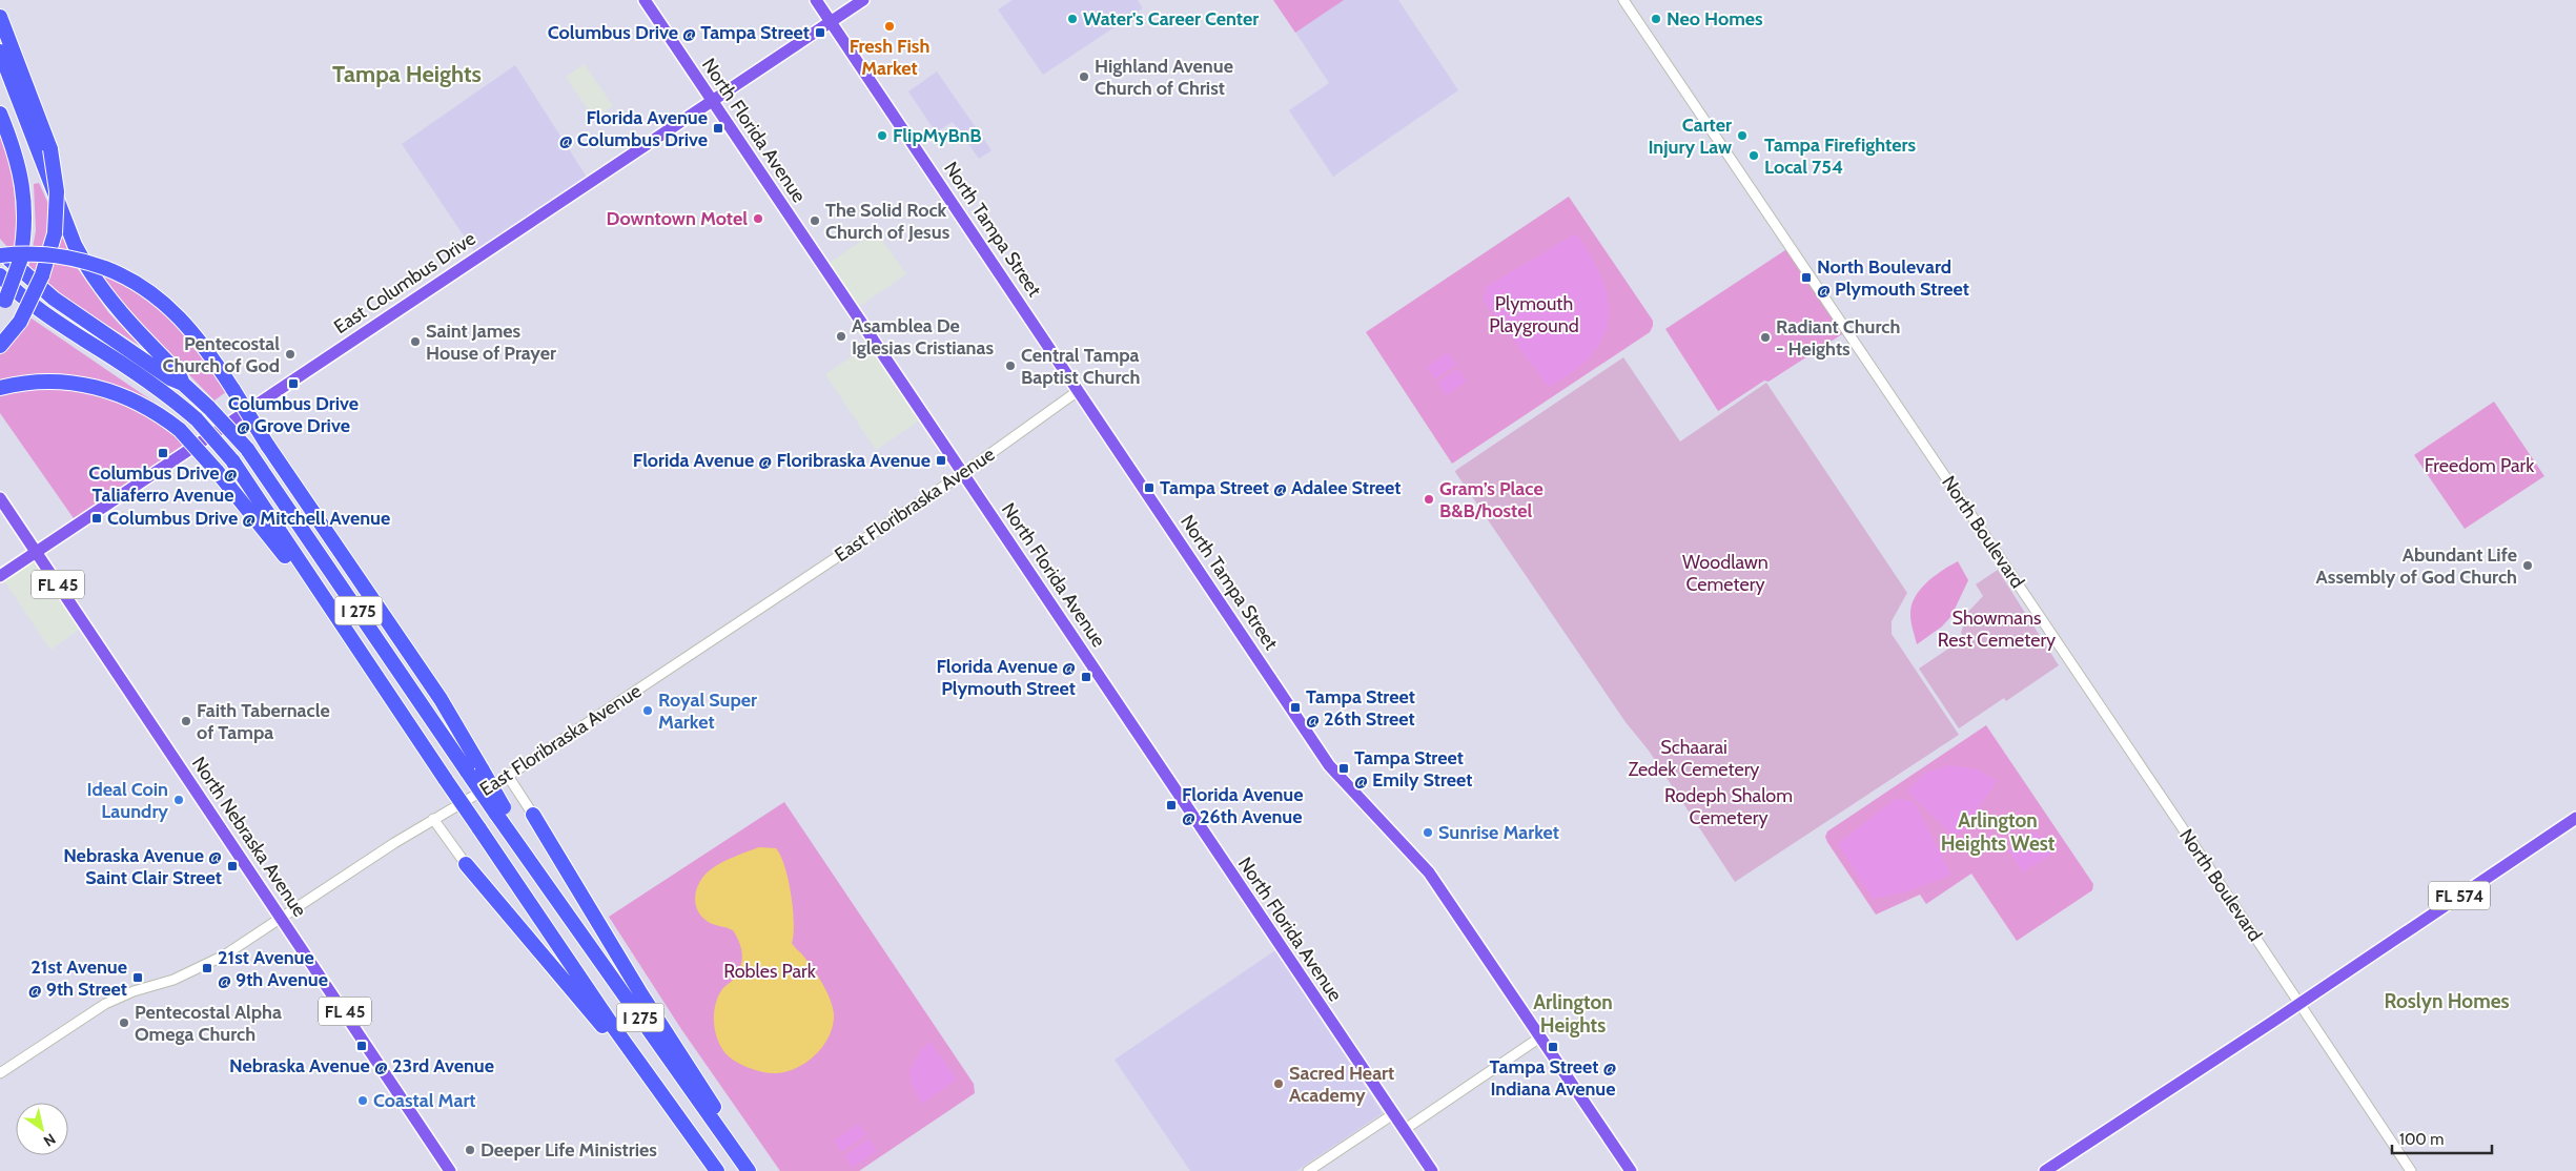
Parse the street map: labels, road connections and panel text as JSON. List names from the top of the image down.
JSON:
{
  "streets": {
    "highway": ["I 275"],
    "main road": [
      "North Florida Avenue",
      "North Tampa Street",
      "East Columbus Drive",
      "FL 45",
      "North Nebraska Avenue",
      "FL 574"
    ],
    "street": ["East Floribraska Avenue", "North Boulevard"]
  },
  "crossings": [
    ["North Florida Avenue", "East Columbus Drive"],
    ["North Florida Avenue", "East Floribraska Avenue"],
    ["North Tampa Street", "East Columbus Drive"],
    ["North Tampa Street", "East Floribraska Avenue"],
    ["East Columbus Drive", "North Nebraska Avenue"],
    ["East Floribraska Avenue", "North Nebraska Avenue"],
    ["North Boulevard", "FL 574"]
  ],
  "districts": [
    "Tampa Heights",
    "Arlington Heights West",
    "Roslyn Homes",
    "Arlington Heights"
  ],
  "parks": [
    "Plymouth Playground",
    "Freedom Park",
    "Woodlawn Cemetery",
    "Showmans Rest Cemetery",
    "Schaarai Zedek Cemetery",
    "Rodeph Shalom Cemetery",
    "Robles Park"
  ],
  "places": {
    "other": [
      "Water's Career Center",
      "Neo Homes",
      "Fresh Fish Market",
      "Highland Avenue Church of Christ",
      "FlipMyBnB",
      "Carter Injury Law",
      "Tampa Firefighters Local 754",
      "Downtown Motel",
      "The Solid Rock Church of Jesus",
      "Asamblea De Iglesias Cristianas",
      "Radiant Church - Heights",
      "Saint James House of Prayer",
      "Pentecostal Church of God",
      "Central Tampa Baptist Church",
      "Gram’s Place B&B/hostel",
      "Abundant Life Assembly of God Church",
      "Royal Super Market",
      "Faith Tabernacle of Tampa",
      "Ideal Coin Laundry",
      "Sunrise Market",
      "Pentecostal Alpha Omega Church",
      "Sacred Heart Academy",
      "Coastal Mart",
      "Deeper Life Ministries"
    ],
    "transit": [
      "Columbus Drive @ Tampa Street",
      "Florida Avenue @ Columbus Drive",
      "North Boulevard @ Plymouth Street",
      "Columbus Drive @ Grove Drive",
      "Columbus Drive @ Taliaferro Avenue",
      "Florida Avenue @ Floribraska Avenue",
      "Tampa Street @ Adalee Street",
      "Columbus Drive @ Mitchell Avenue",
      "Florida Avenue @ Plymouth Street",
      "Tampa Street @ 26th Street",
      "Tampa Street @ Emily Street",
      "Florida Avenue @ 26th Avenue",
      "Nebraska Avenue @ Saint Clair Street",
      "21st Avenue @ 9th Avenue",
      "21st Avenue @ 9th Street",
      "Nebraska Avenue @ 23rd Avenue",
      "Tampa Street @ Indiana Avenue"
    ]
  },
  "scale_bar": "100 m",
  "north": "bottom right"
}
